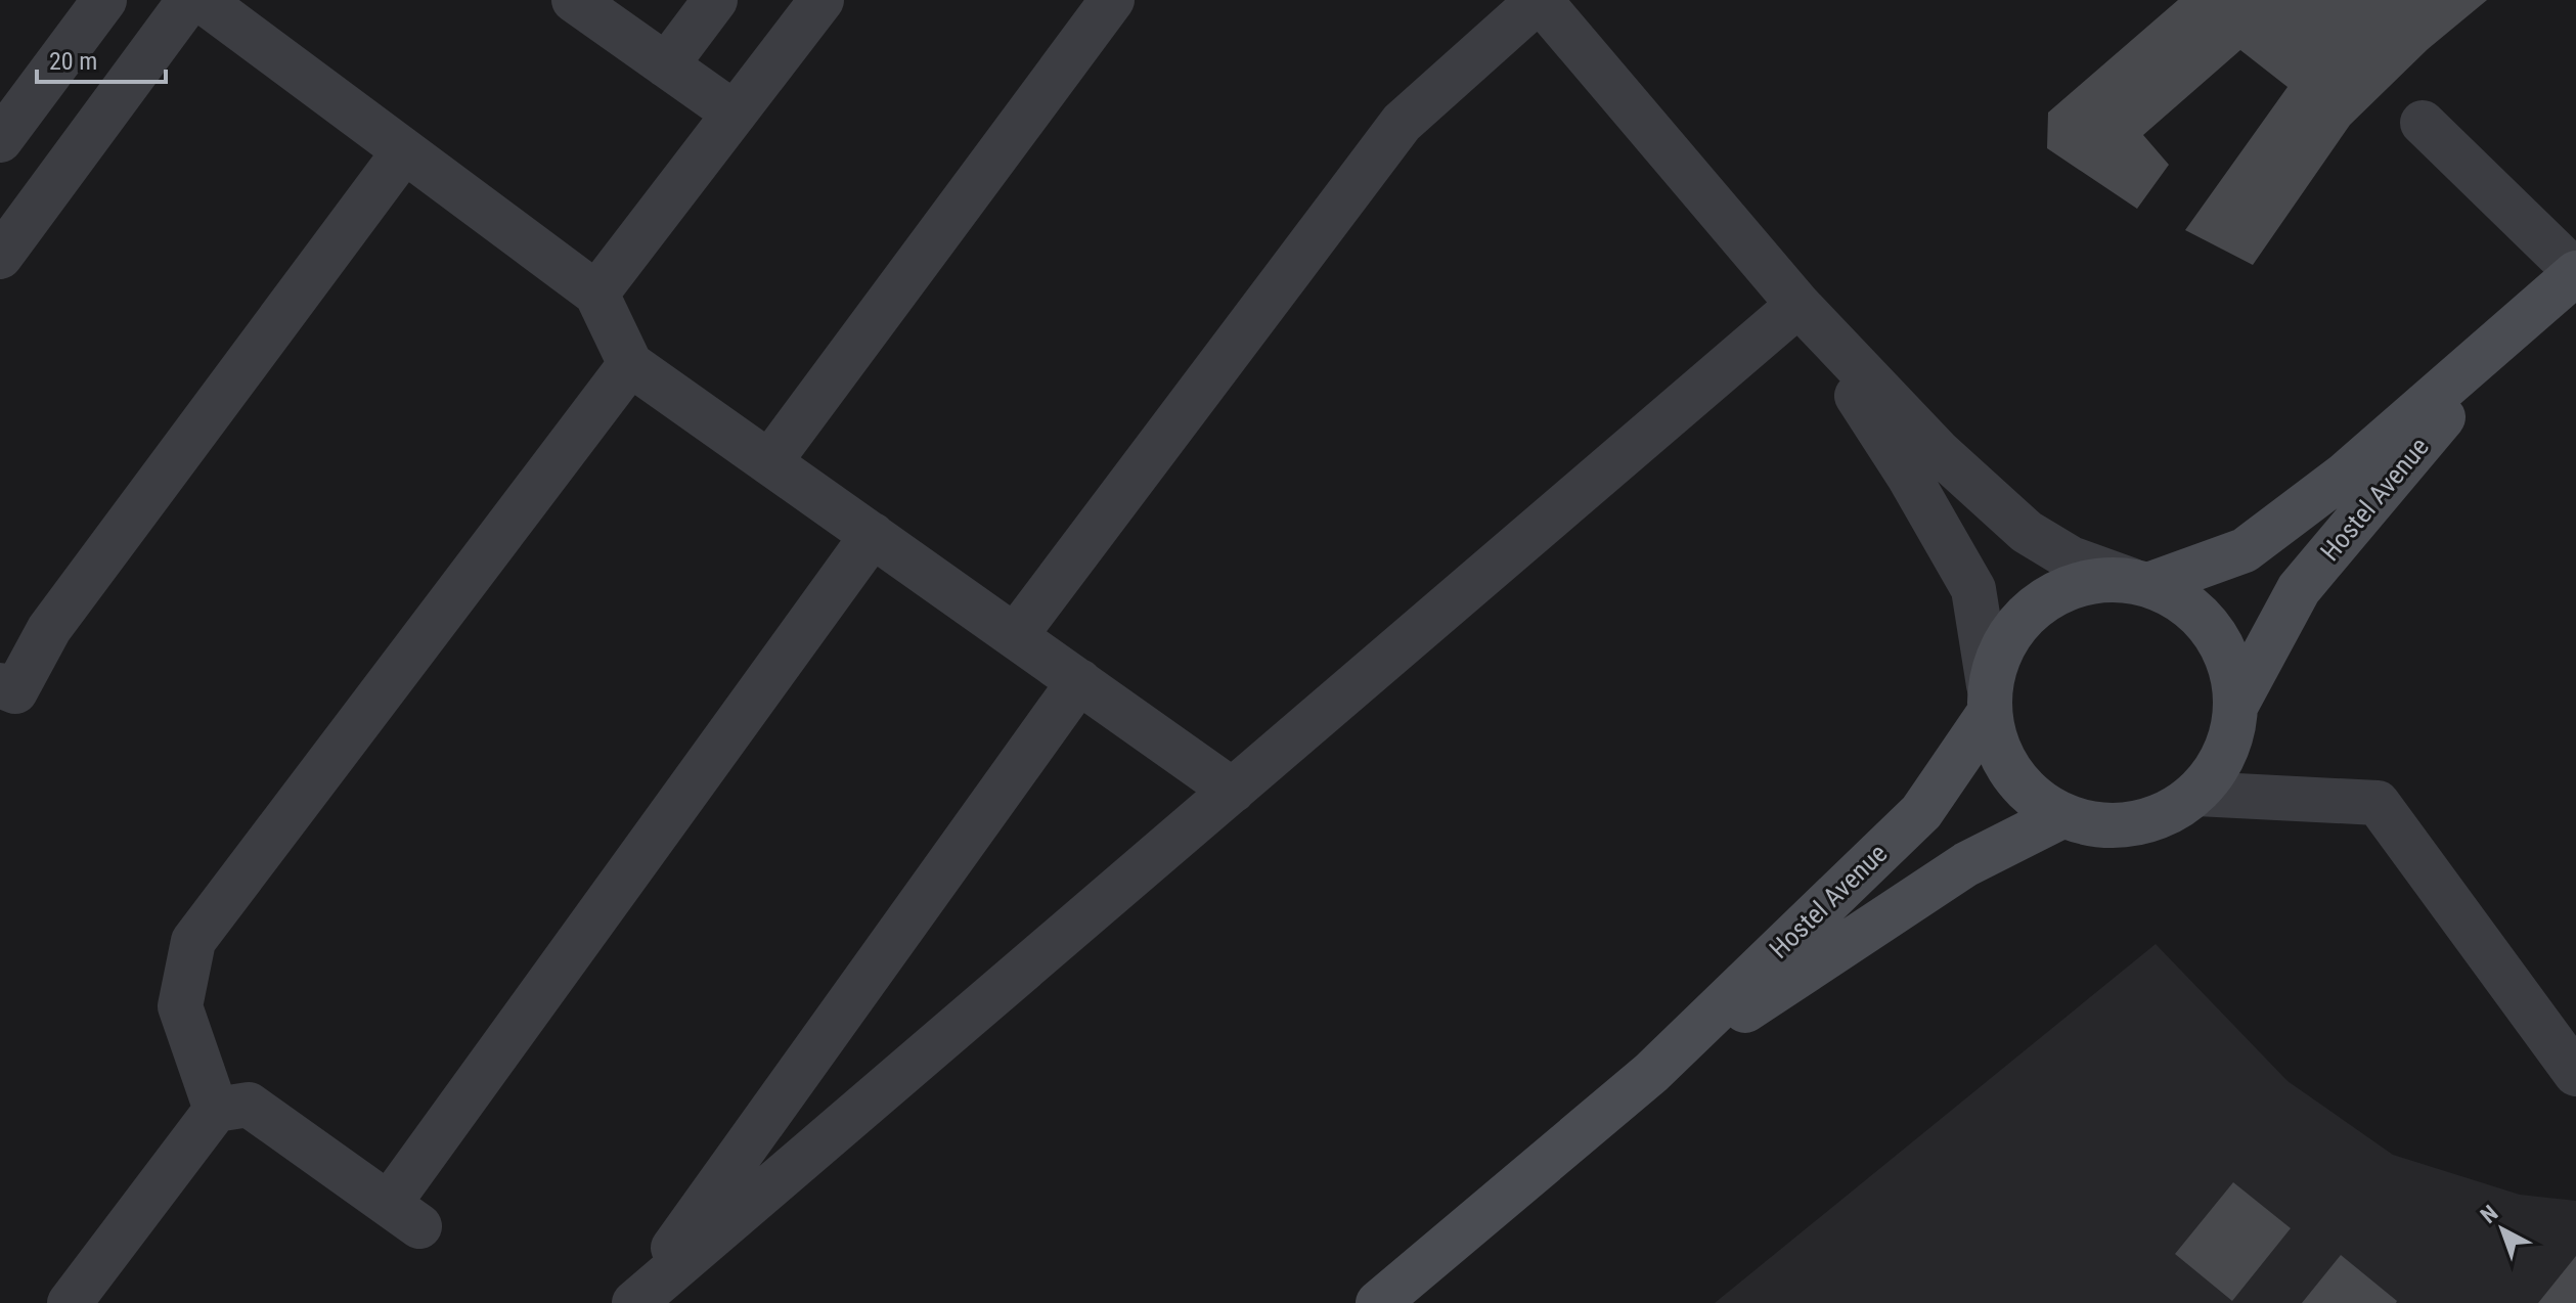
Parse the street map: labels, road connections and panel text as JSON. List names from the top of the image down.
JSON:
{
  "streets": {
    "street": ["Hostel Avenue"]
  },
  "scale_bar": "20 m",
  "north": "top left"
}
